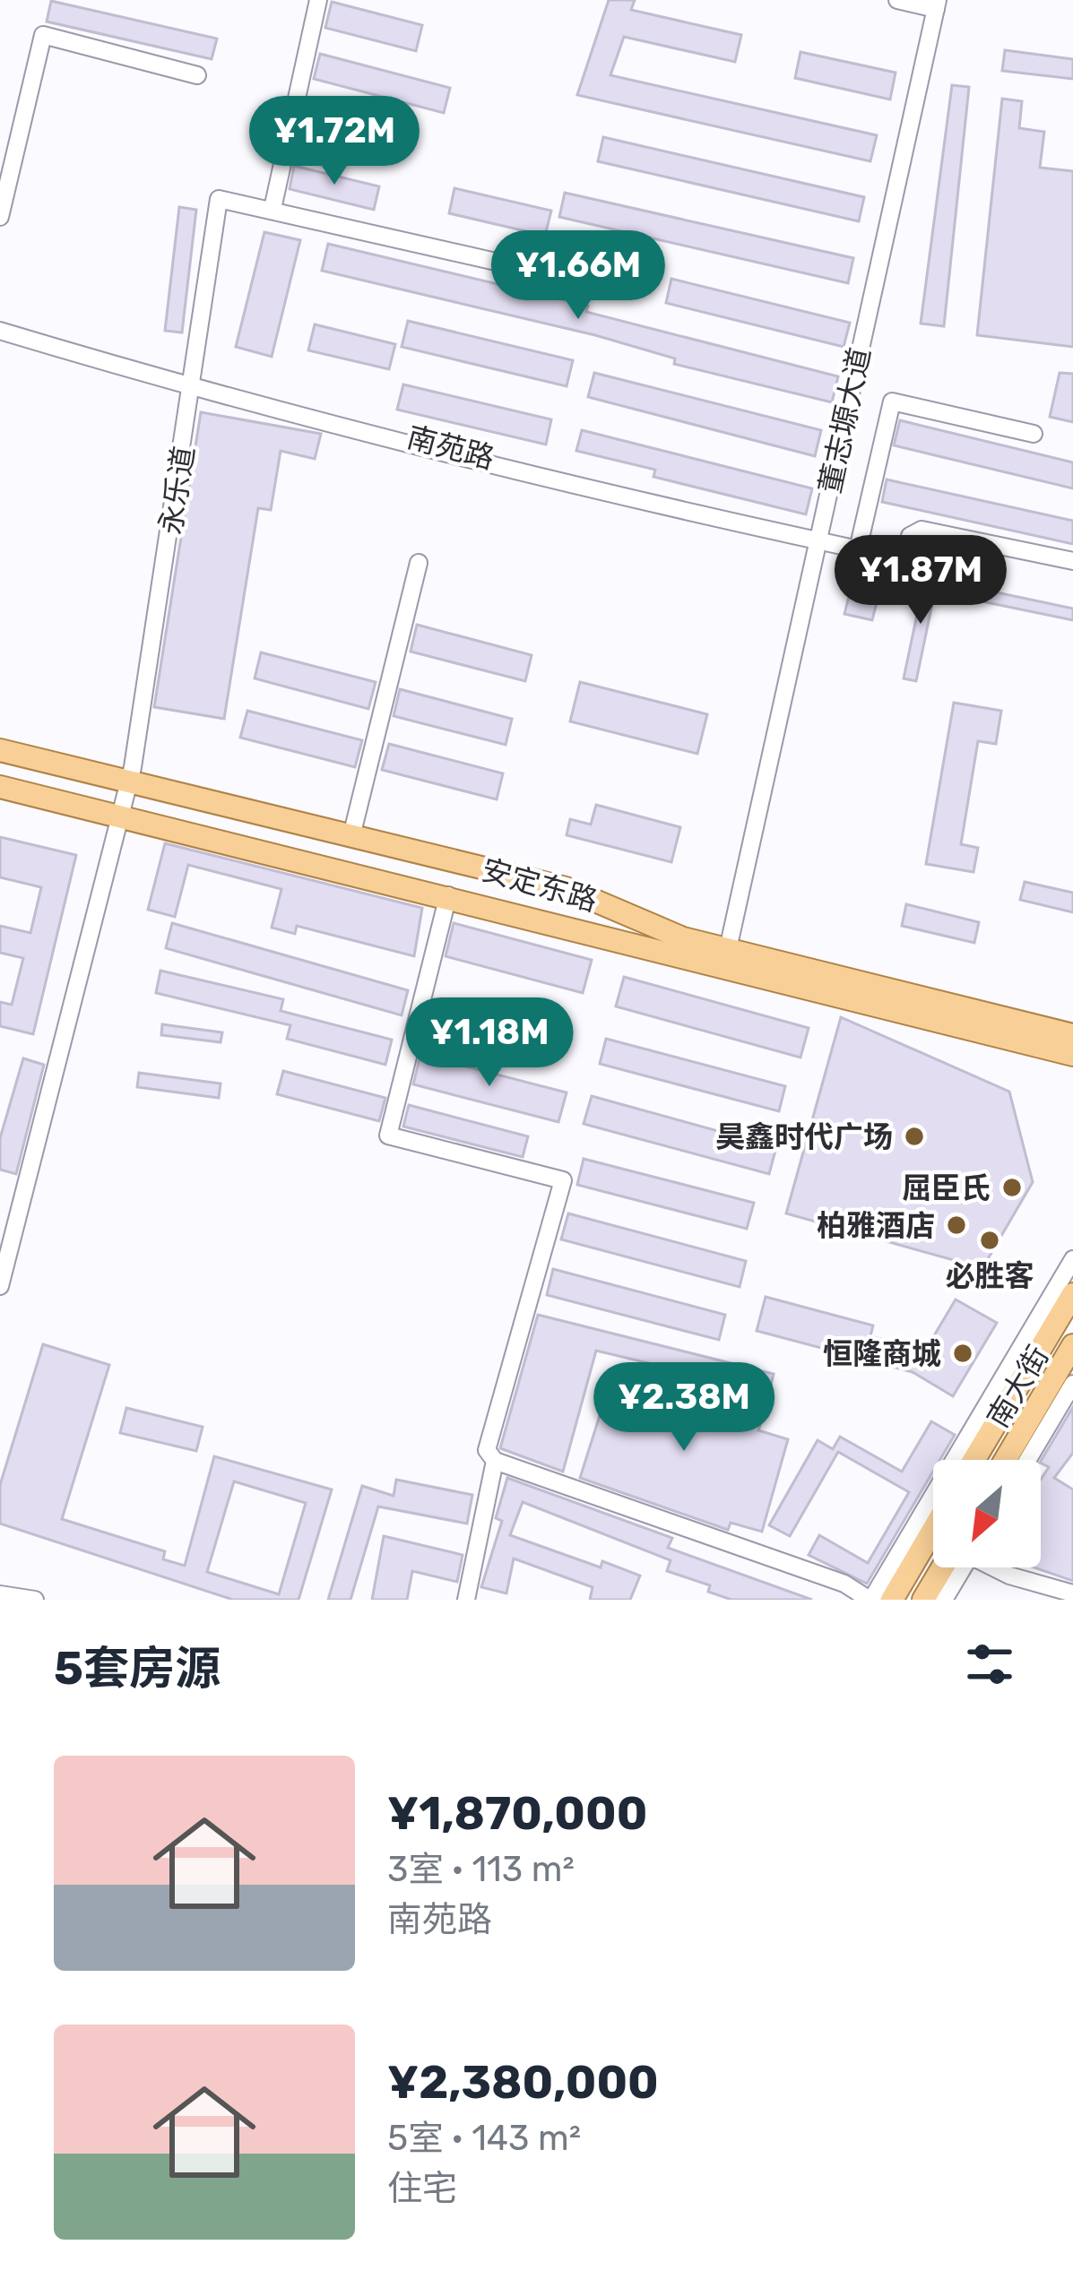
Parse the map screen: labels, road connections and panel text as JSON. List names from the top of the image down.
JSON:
{
  "streets": {
    "main road": ["安定东路", "南大街"],
    "street": ["董志塬大道", "南苑路", "永乐道"]
  },
  "crossings": [
    ["董志塬大道", "南苑路"],
    ["董志塬大道", "安定东路"],
    ["南苑路", "永乐道"],
    ["永乐道", "安定东路"]
  ],
  "places": [
    "昊鑫时代广场",
    "屈臣氏",
    "柏雅酒店",
    "必胜客",
    "恒隆商城"
  ],
  "north": "bottom left",
  "page": {
    "price": [
      "¥1.72M",
      "¥1.66M",
      "¥1.87M",
      "¥1.18M",
      "¥2.38M"
    ],
    "heading": "5套房源",
    "list": [
      {
        "name": "¥1,870,000",
        "note": "3室 · 113 m² · 南苑路"
      },
      {
        "name": "¥2,380,000",
        "note": "5室 · 143 m² · 住宅"
      }
    ]
  }
}
